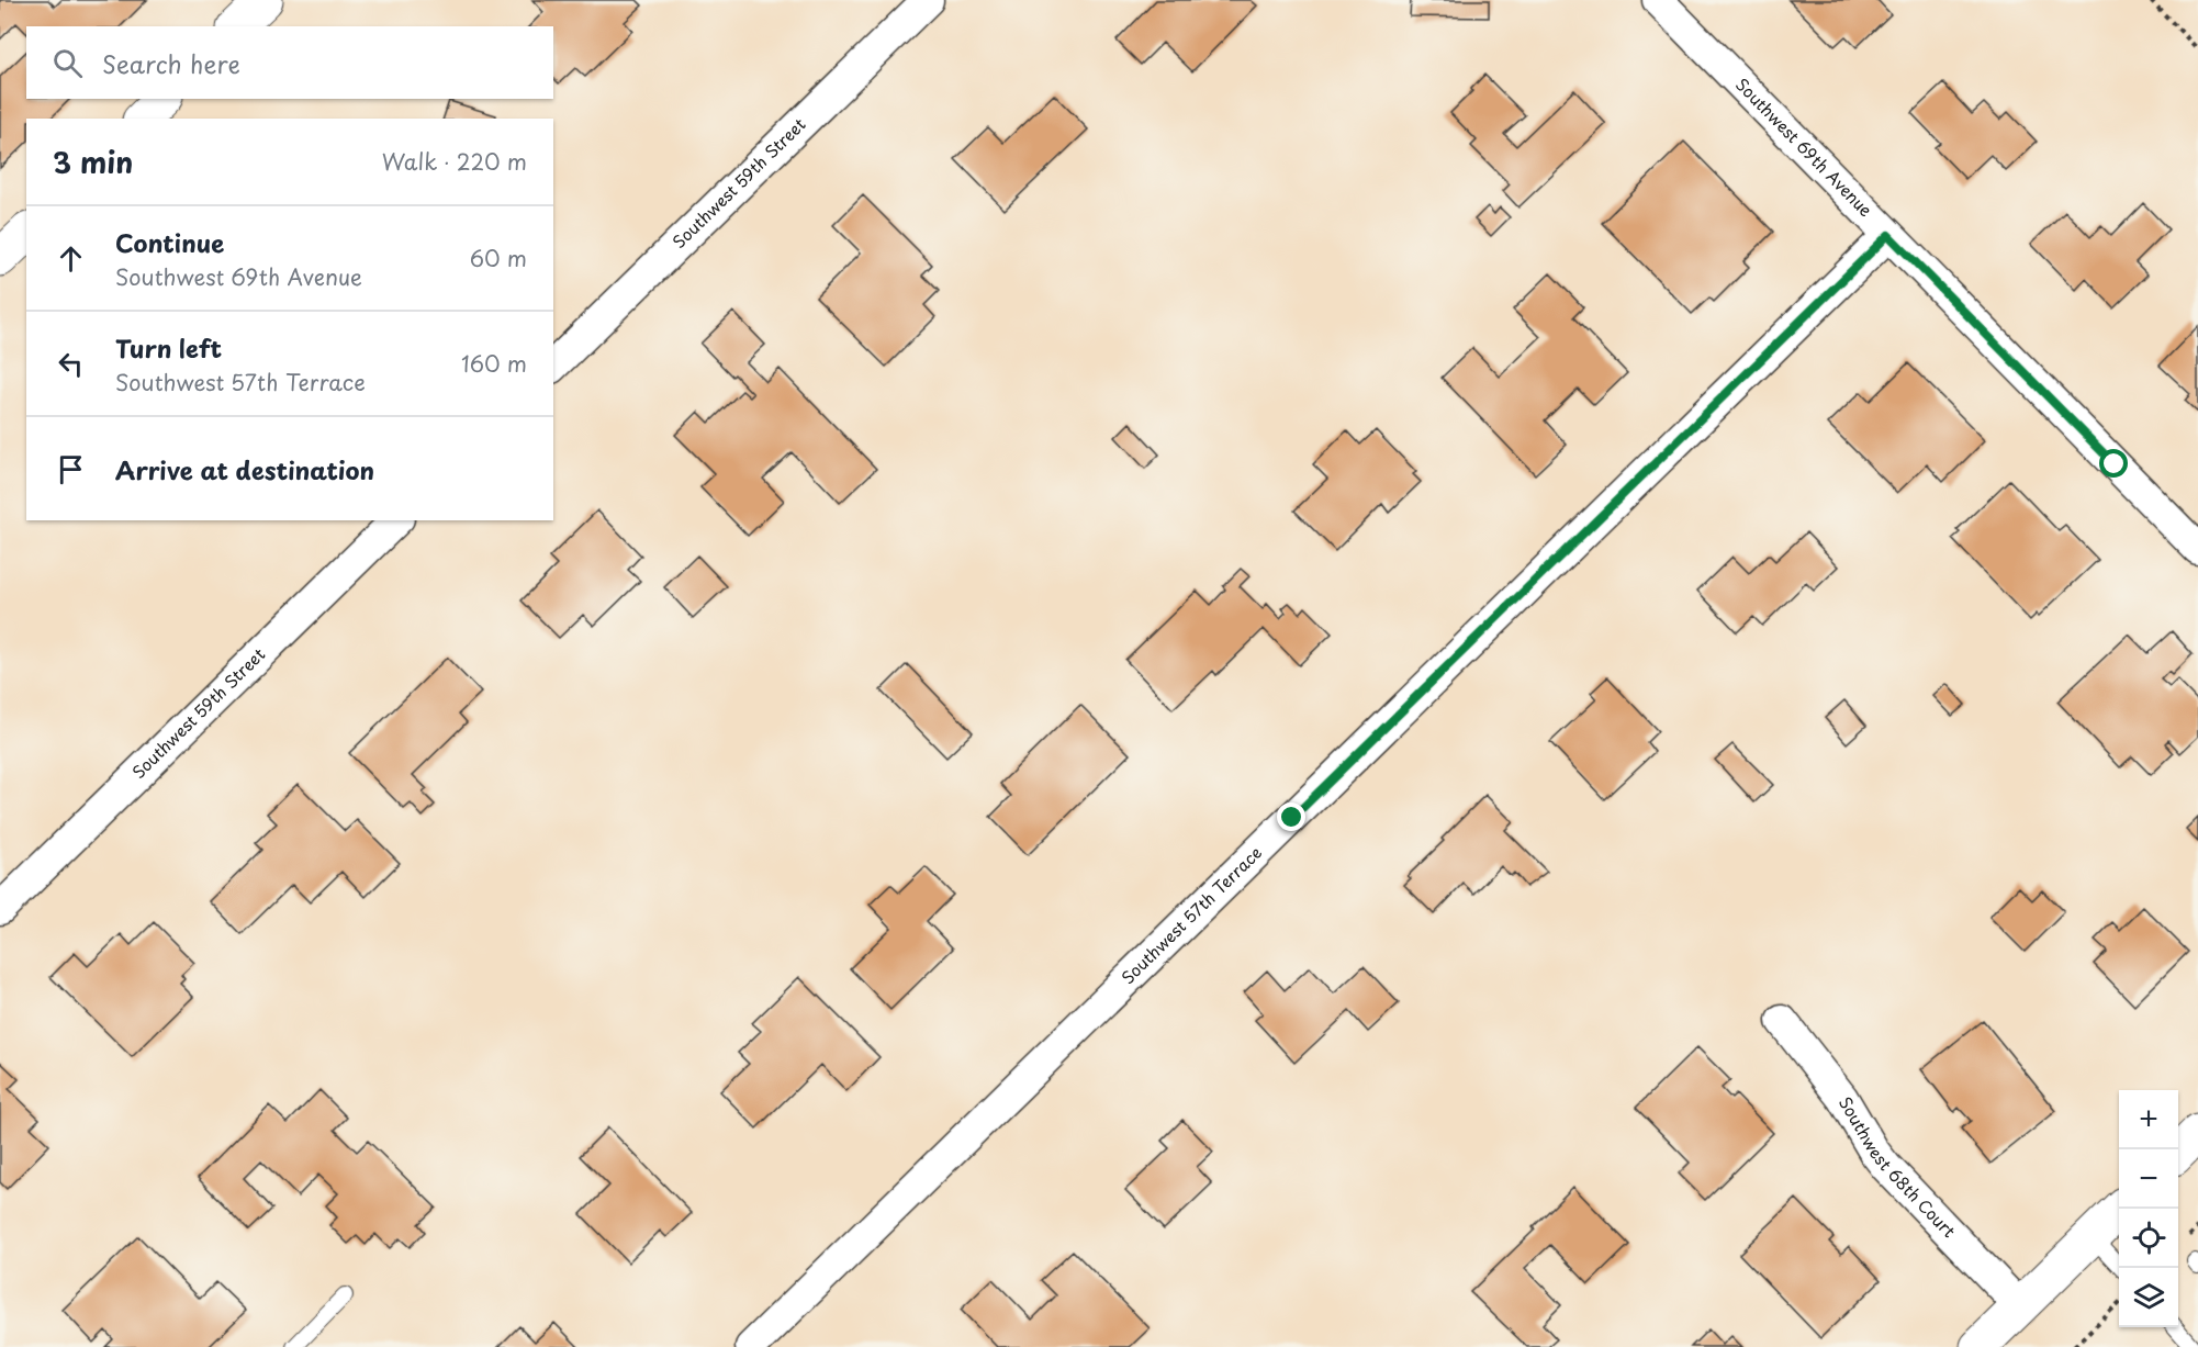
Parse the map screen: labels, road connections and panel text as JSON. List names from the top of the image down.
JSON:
{
  "streets": {
    "street": [
      "Southwest 69th Avenue",
      "Southwest 59th Street",
      "Southwest 57th Terrace",
      "Southwest 68th Court"
    ]
  },
  "crossings": [
    ["Southwest 69th Avenue", "Southwest 57th Terrace"]
  ],
  "page": {
    "search": "Search here",
    "heading": ["3 min", "Walk · 220 m"],
    "list": [
      ["Continue", "Southwest 69th Avenue", "60 m"],
      ["Turn left", "Southwest 57th Terrace", "160 m"],
      "Arrive at destination"
    ],
    "map_buttons": ["+", "−"]
  }
}
